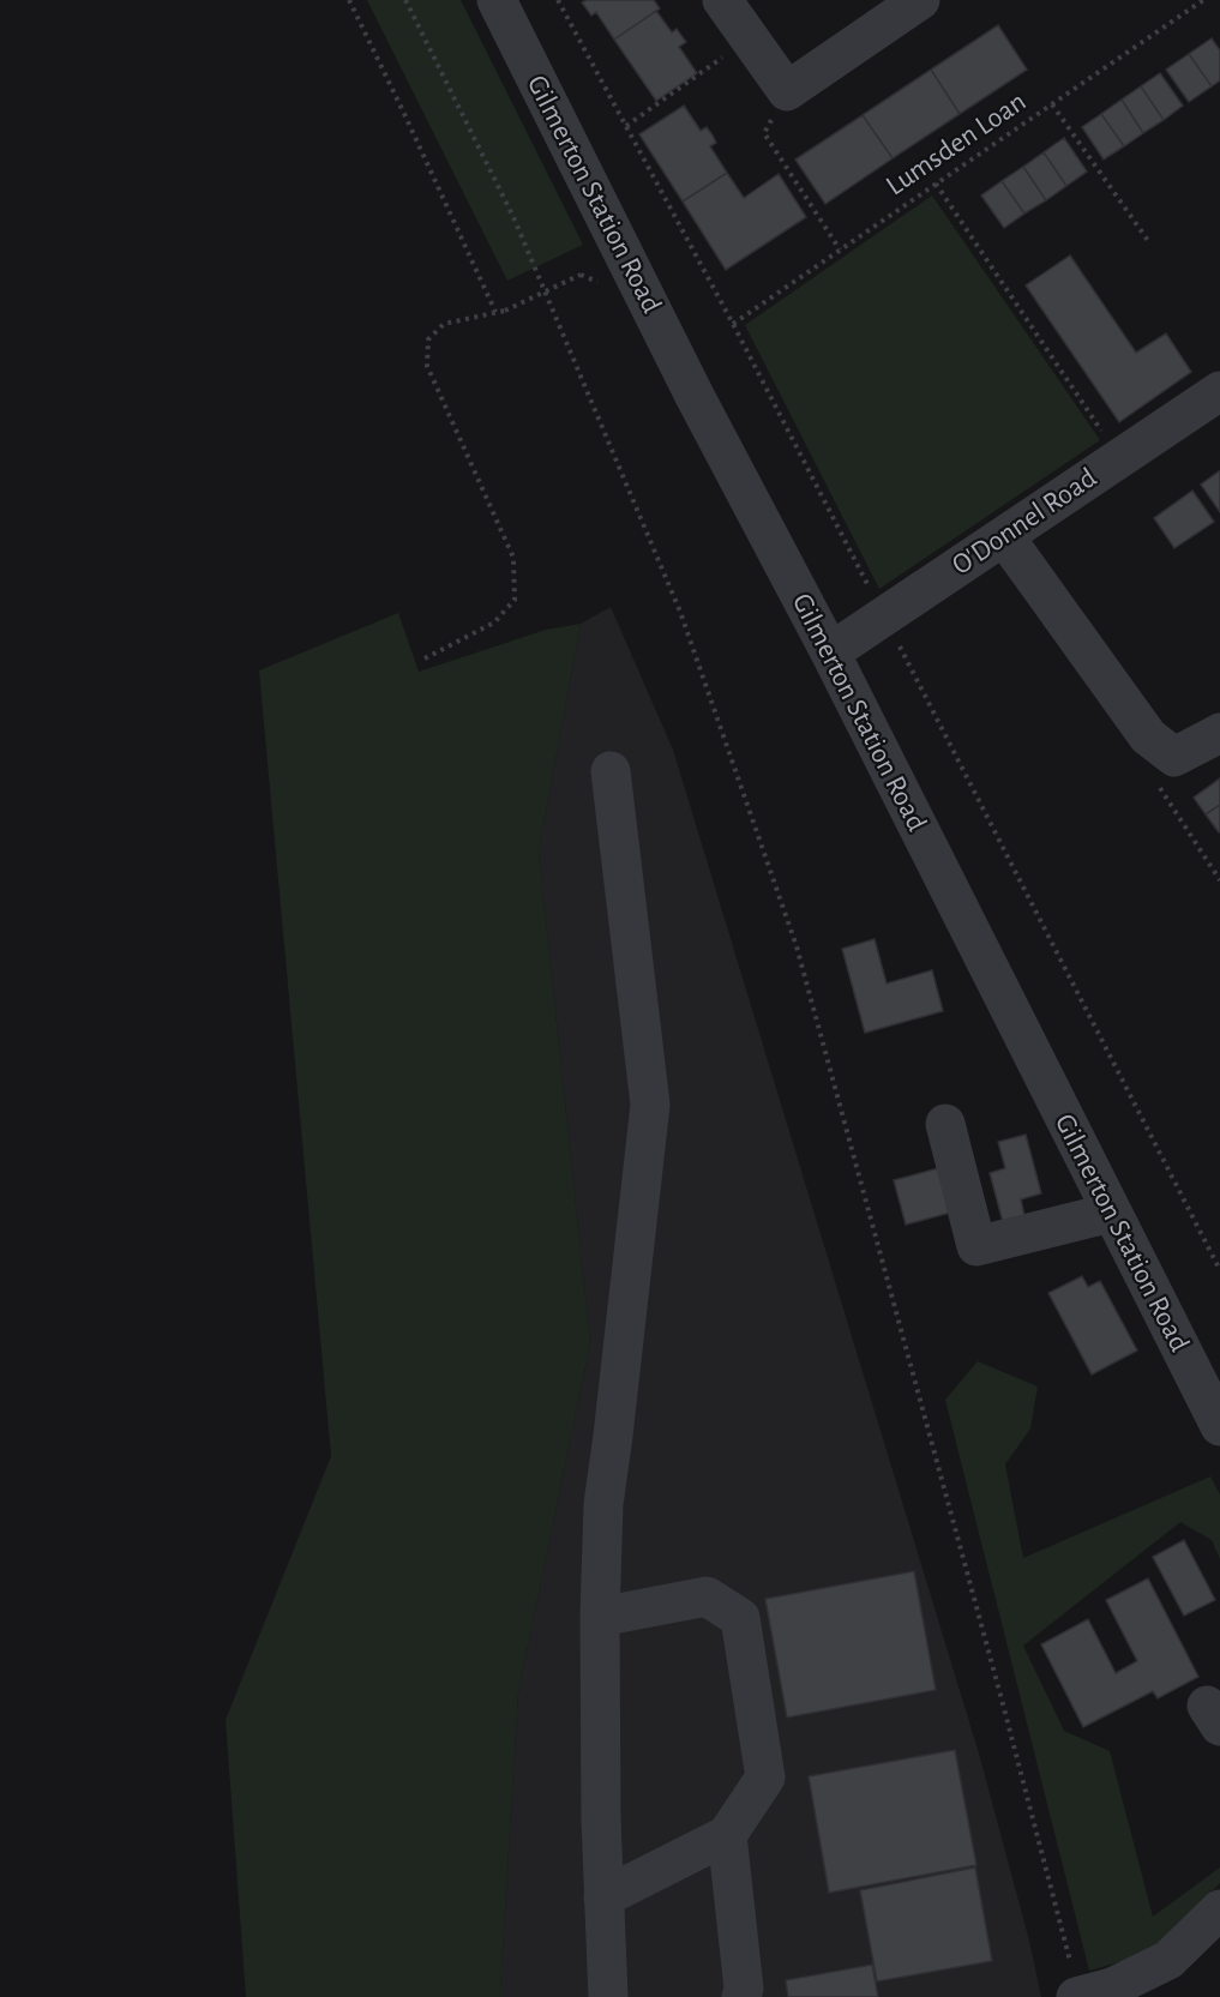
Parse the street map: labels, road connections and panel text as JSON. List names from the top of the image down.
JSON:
{
  "streets": {
    "street": ["Gilmerton Station Road", "O'Donnel Road"],
    "path": ["Lumsden Loan"]
  },
  "crossings": [
    ["Gilmerton Station Road", "O'Donnel Road"]
  ]
}
